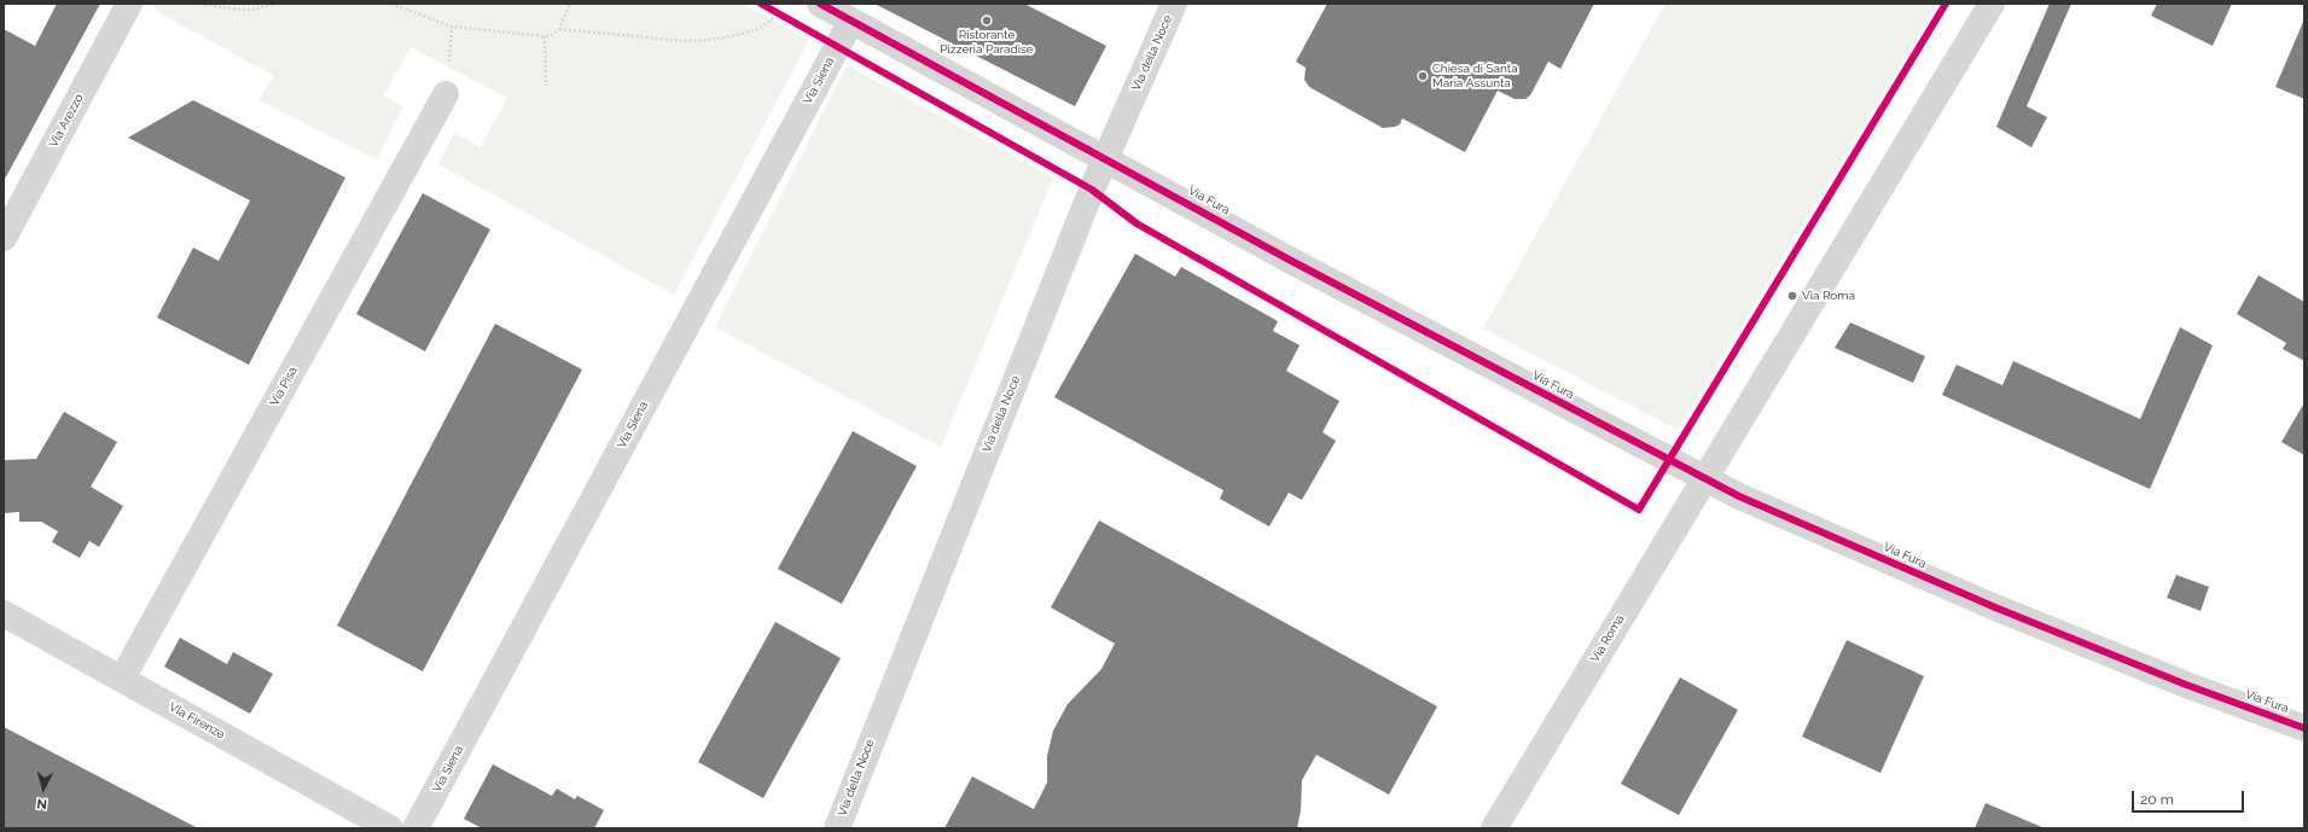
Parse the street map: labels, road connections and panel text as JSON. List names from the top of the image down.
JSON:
{
  "streets": {
    "street": [
      "Via della Noce",
      "Via Siena",
      "Via Arezzo",
      "Via Fura",
      "Via Pisa",
      "Via Roma",
      "Via Firenze"
    ]
  },
  "crossings": [
    ["Via della Noce", "Via Fura"],
    ["Via Siena", "Via Fura"],
    ["Via Fura", "Via Roma"],
    ["Via Pisa", "Via Firenze"]
  ],
  "places": ["Ristorante Pizzeria Paradise", "Chiesa di Santa Maria Assunta", "Via Roma"],
  "scale_bar": "20 m",
  "north": "bottom"
}
